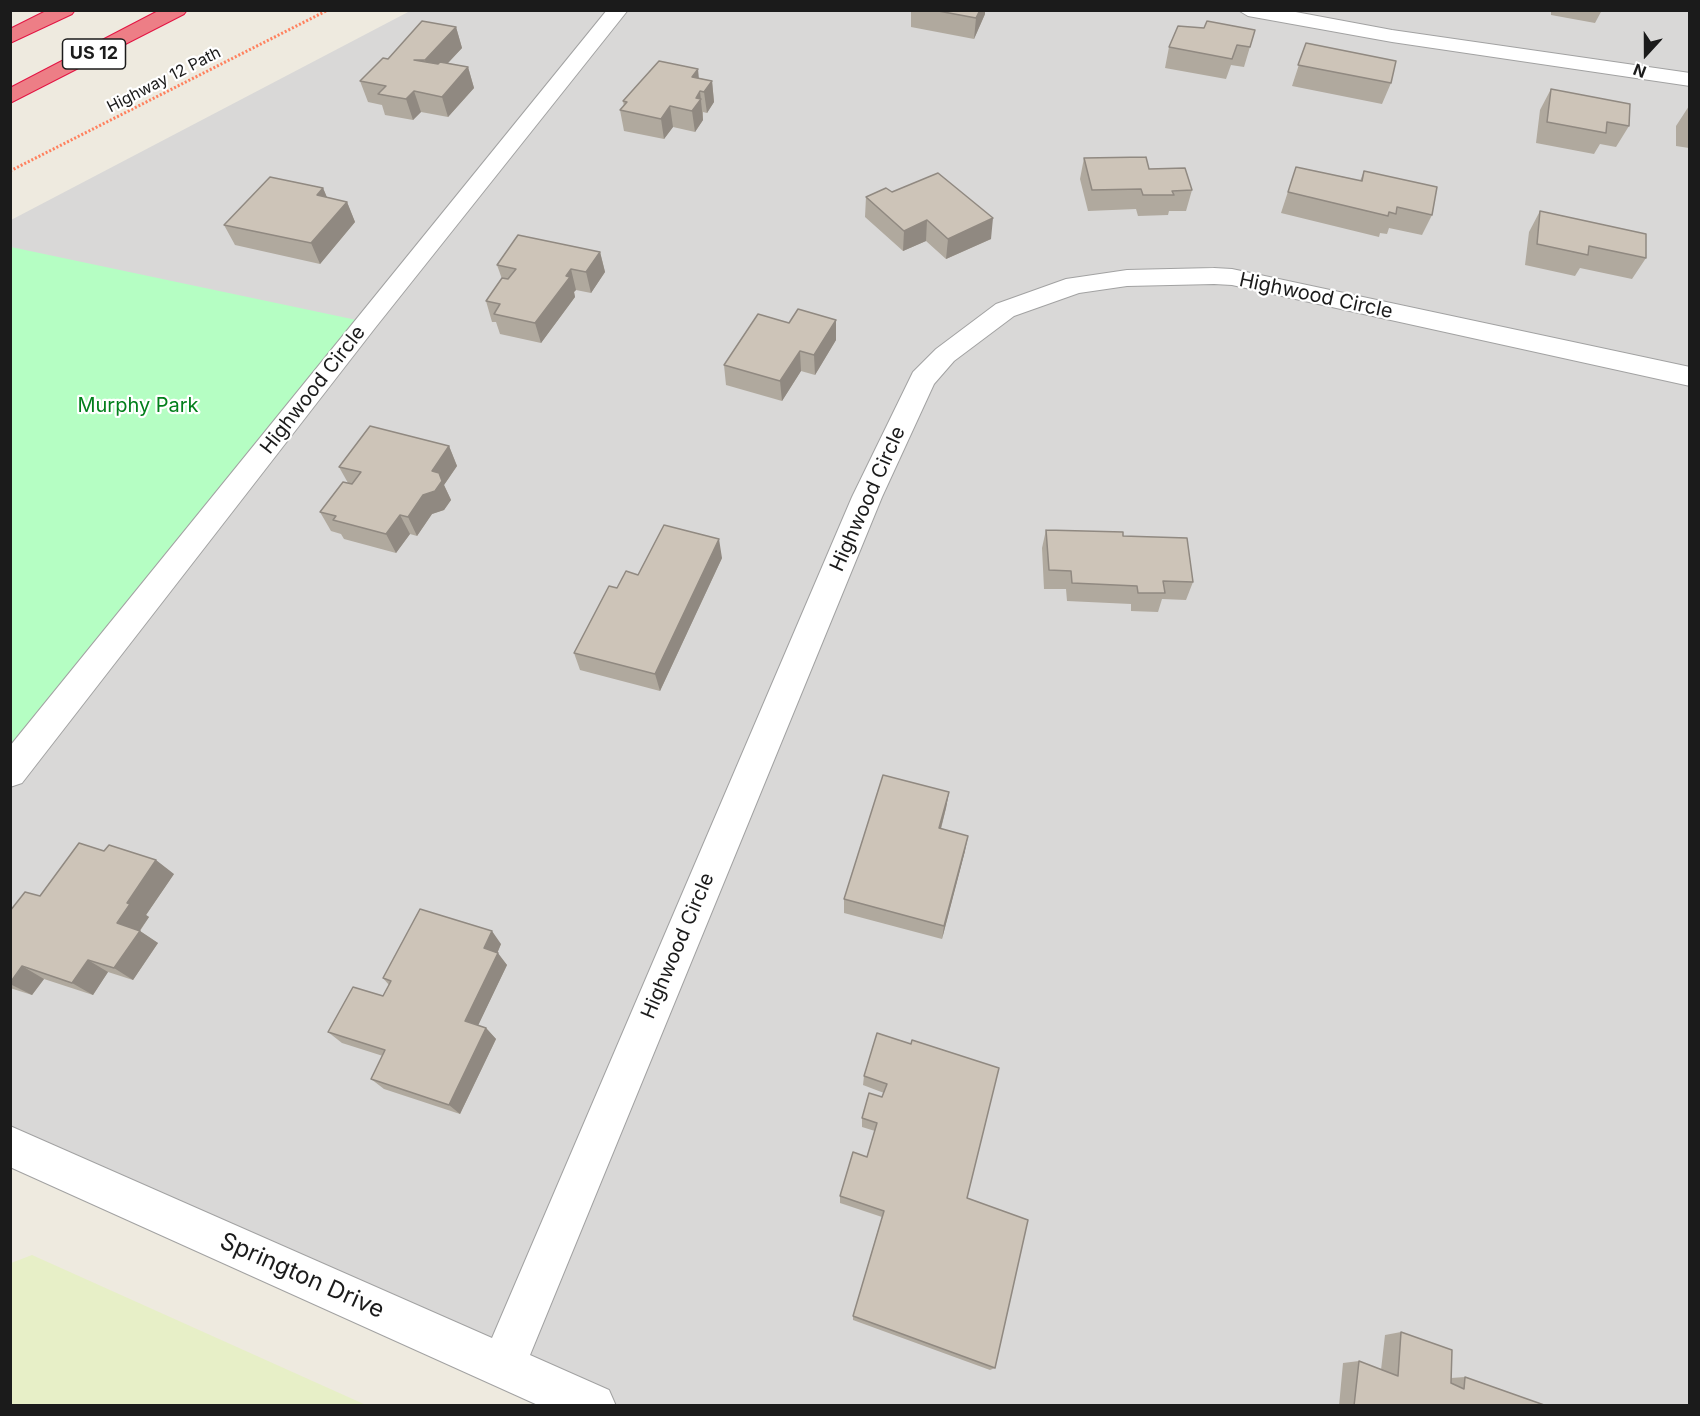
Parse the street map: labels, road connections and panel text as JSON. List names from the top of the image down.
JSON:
{
  "streets": {
    "highway": ["US 12"],
    "street": ["Highwood Circle", "Springton Drive"],
    "path": ["Highway 12 Path"]
  },
  "crossings": [
    ["Highwood Circle", "Springton Drive"]
  ],
  "parks": ["Murphy Park"],
  "north": "bottom"
}
